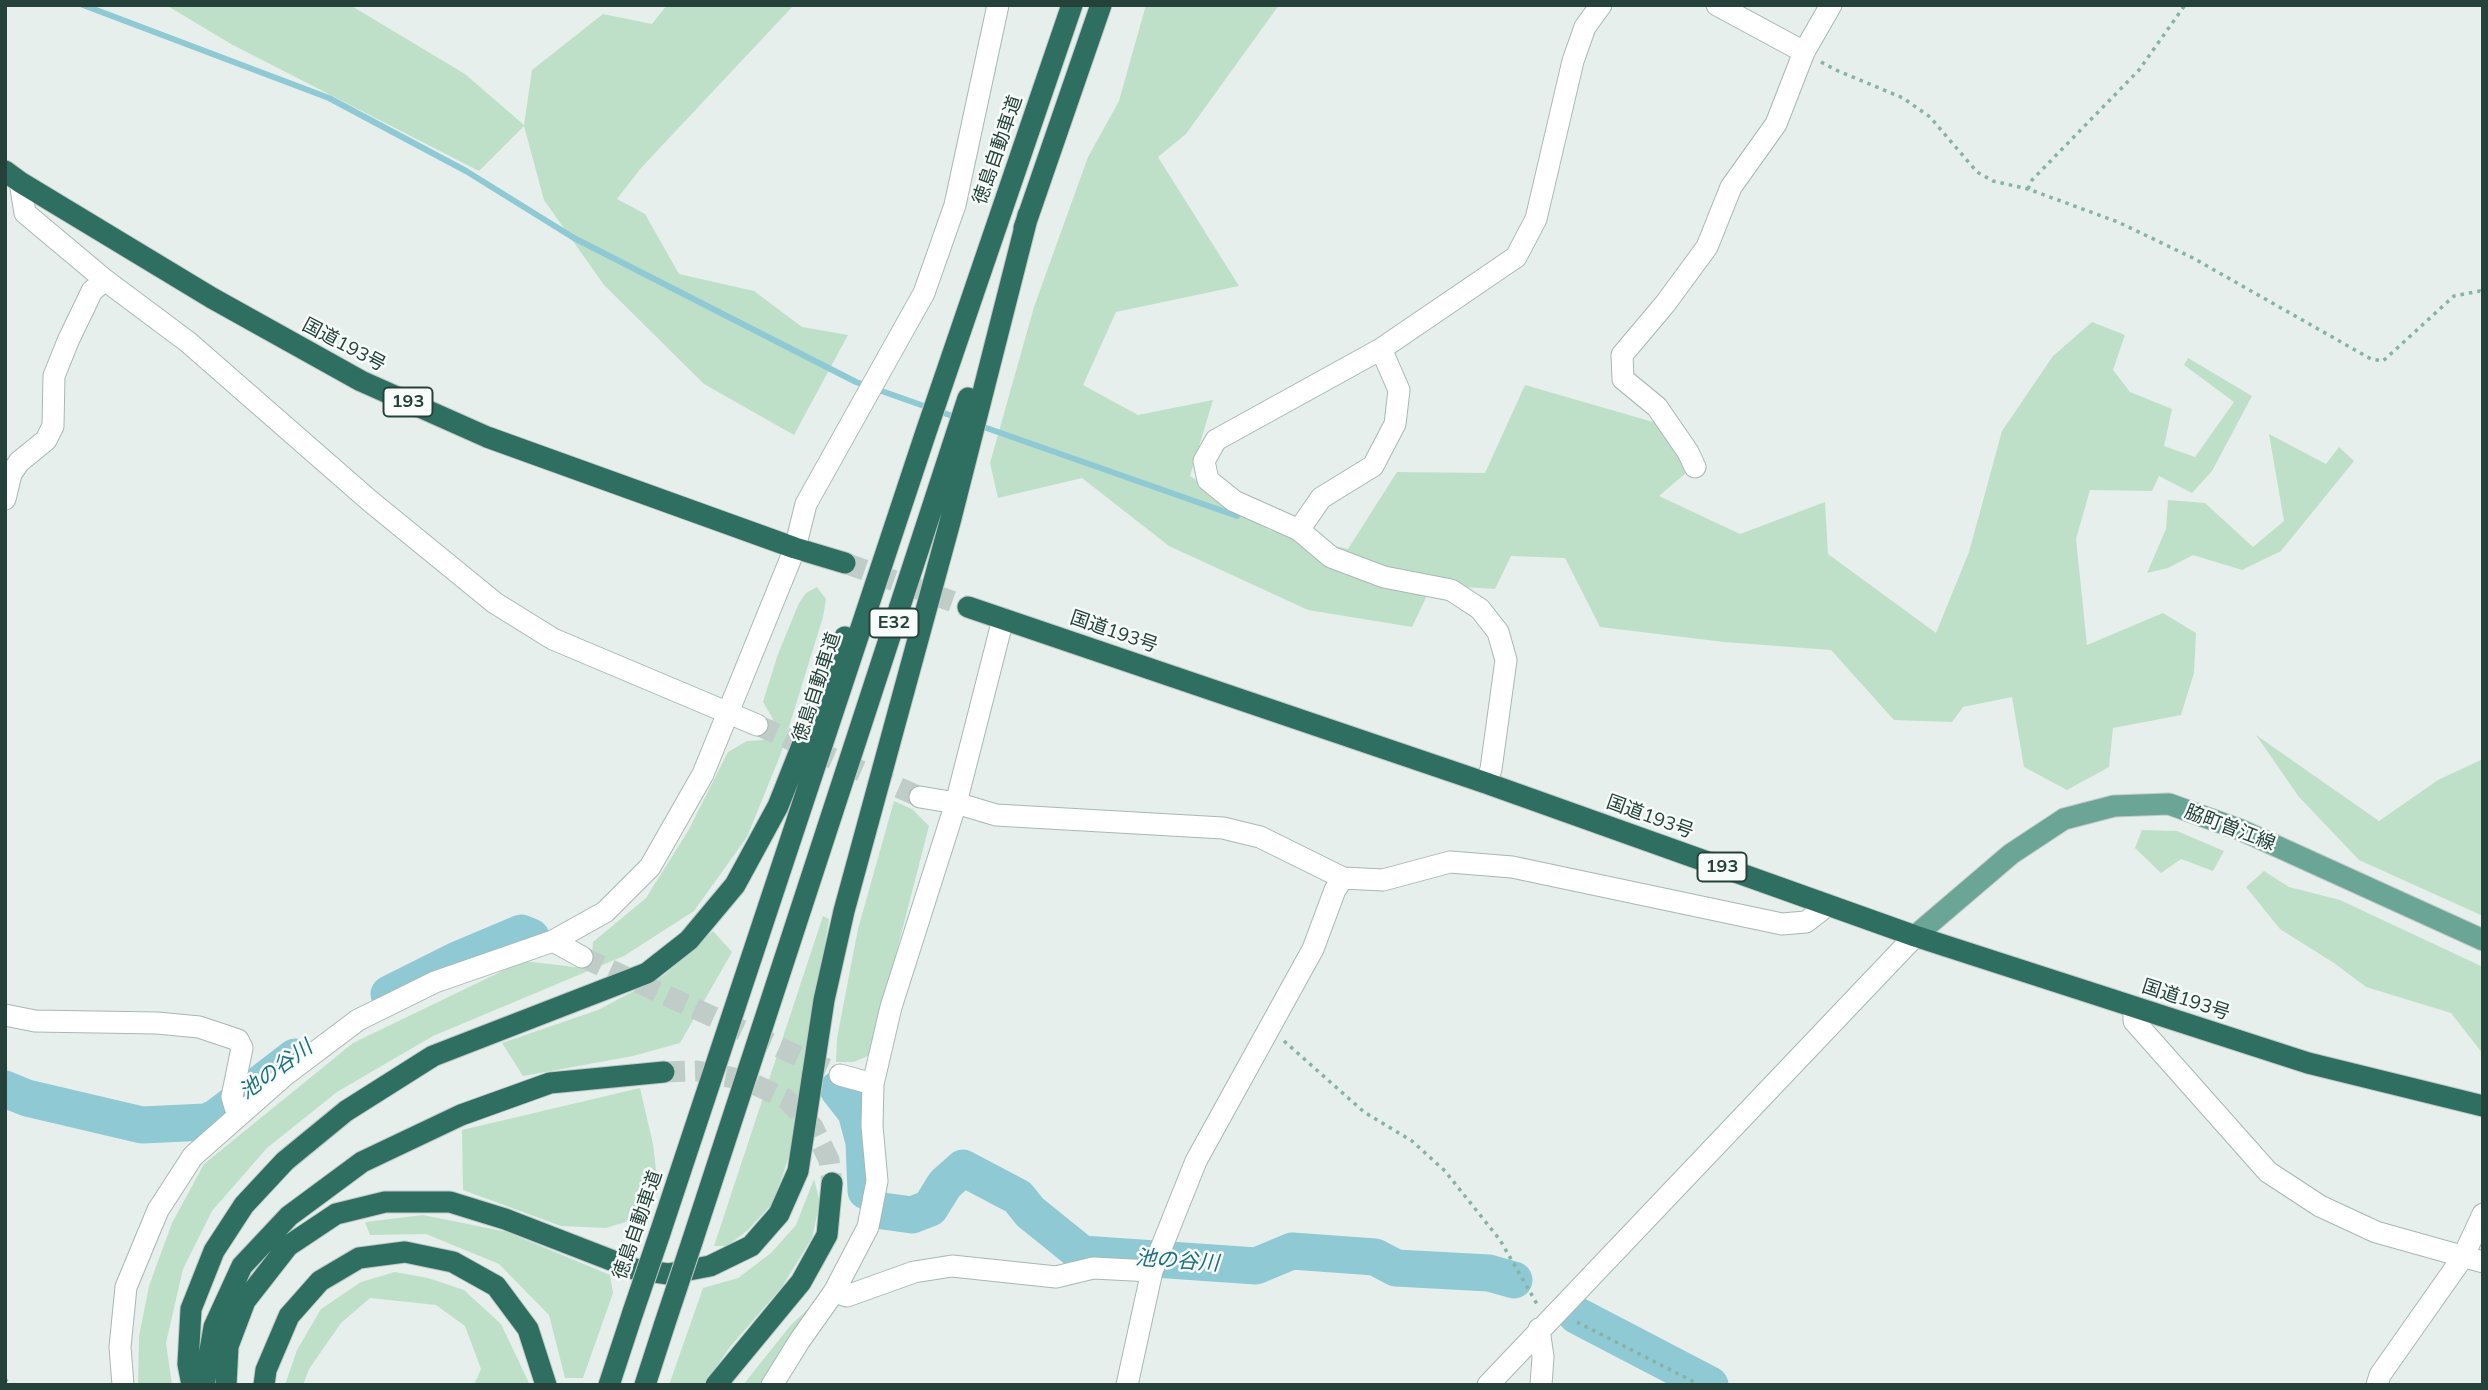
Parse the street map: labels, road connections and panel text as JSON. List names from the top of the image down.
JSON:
{
  "streets": {
    "highway": [
      "徳島自動車道",
      "国道193号",
      "193",
      "E32"
    ],
    "main road": ["脇町曽江線"]
  },
  "crossings": [
    ["国道193号", "脇町曽江線"]
  ],
  "water": ["池の谷川"]
}
